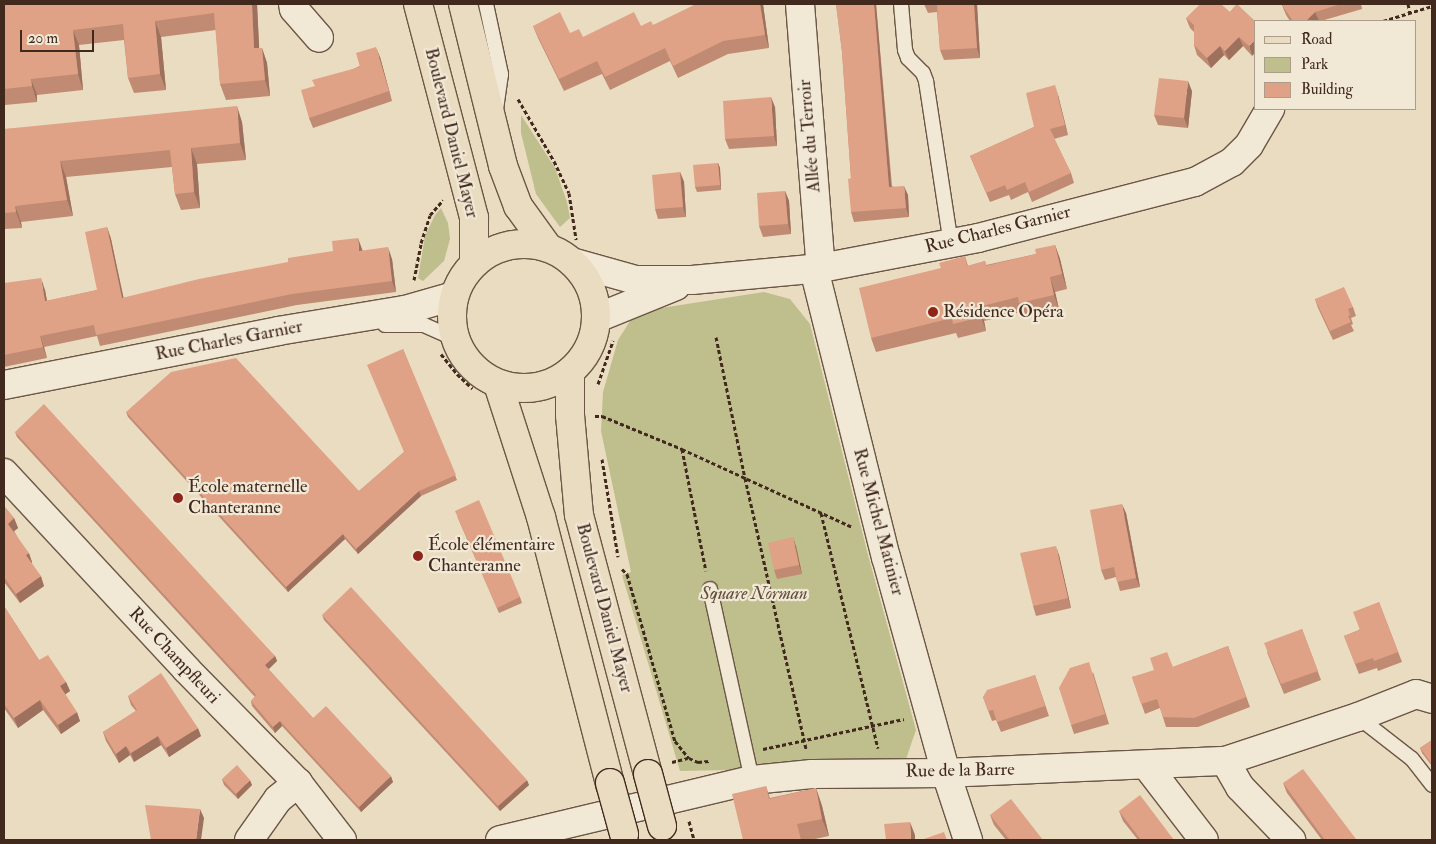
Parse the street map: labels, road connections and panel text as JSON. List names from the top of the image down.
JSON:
{
  "streets": {
    "main road": ["Boulevard Daniel Mayer"],
    "street": [
      "Allée du Terroir",
      "Rue Charles Garnier",
      "Rue Michel Matinier",
      "Rue Champfleuri",
      "Rue de la Barre"
    ]
  },
  "crossings": [
    ["Boulevard Daniel Mayer", "Rue Charles Garnier"],
    ["Boulevard Daniel Mayer", "Rue de la Barre"],
    ["Allée du Terroir", "Rue Charles Garnier"],
    ["Allée du Terroir", "Rue Michel Matinier"],
    ["Rue Charles Garnier", "Rue Michel Matinier"],
    ["Rue Michel Matinier", "Rue de la Barre"]
  ],
  "parks": ["Square Norman"],
  "places": ["Résidence Opéra", "École maternelle Chanteranne", "École élémentaire Chanteranne"],
  "legend": ["Road", "Park", "Building"],
  "scale_bar": "20 m"
}
